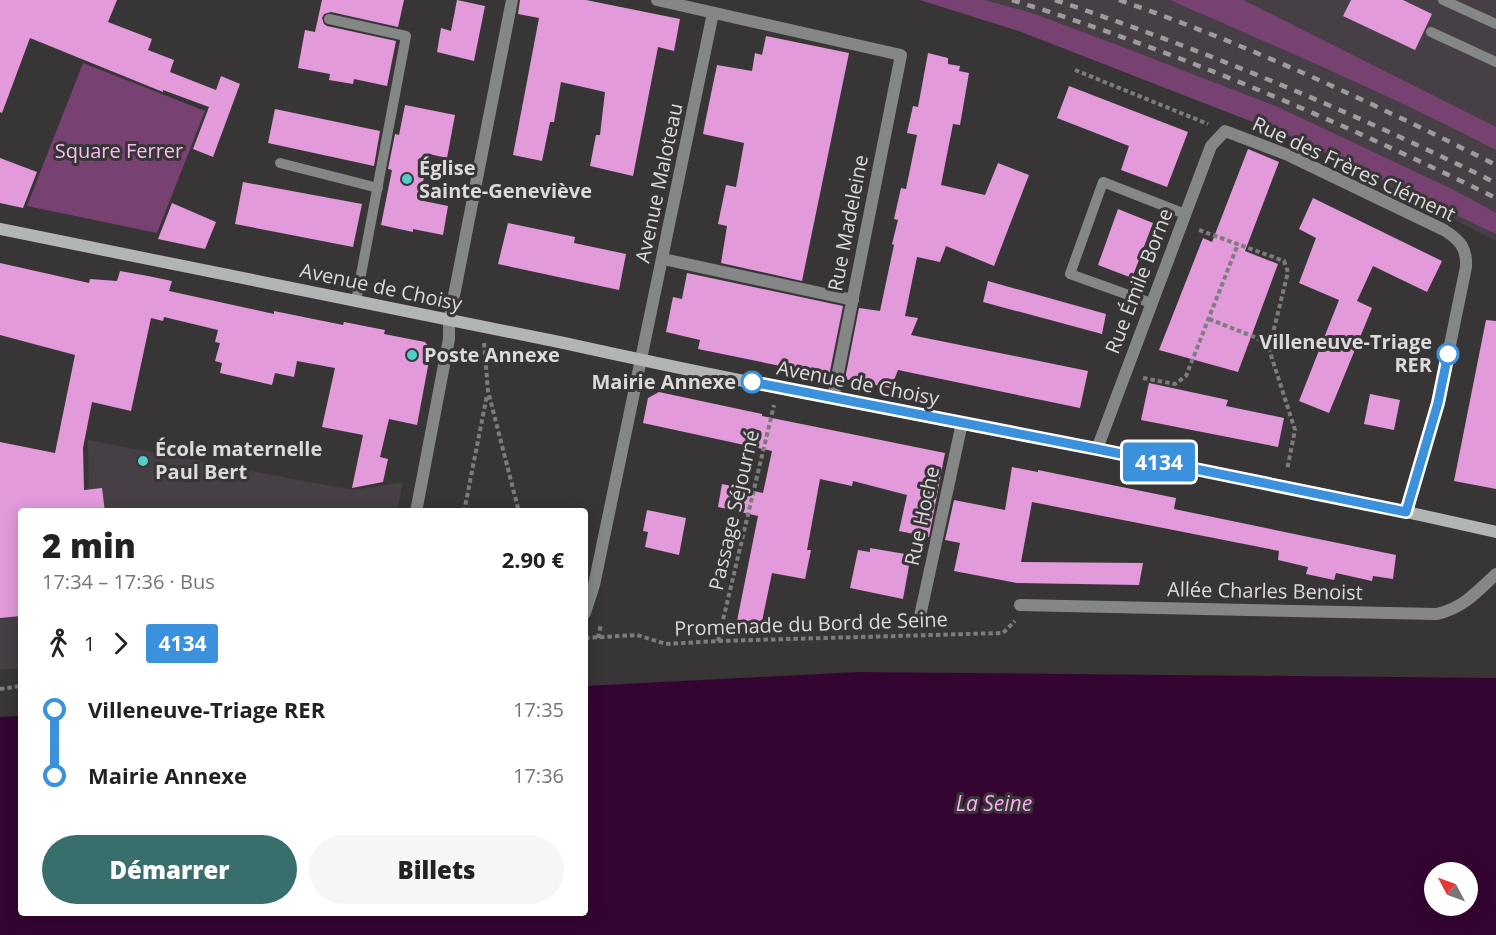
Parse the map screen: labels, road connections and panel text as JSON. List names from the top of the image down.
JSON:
{
  "streets": {
    "main road": ["Avenue de Choisy"],
    "street": [
      "Rue des Frères Clément",
      "Avenue Maloteau",
      "Rue Madeleine",
      "Rue Émile Borne",
      "Rue Hoche",
      "Allée Charles Benoist"
    ],
    "path": ["Passage Séjourné", "Promenade du Bord de Seine"]
  },
  "crossings": [
    ["Rue des Frères Clément", "Rue Émile Borne"],
    ["Rue des Frères Clément", "Avenue de Choisy"],
    ["Avenue Maloteau", "Rue Madeleine"],
    ["Avenue Maloteau", "Avenue de Choisy"],
    ["Rue Madeleine", "Avenue de Choisy"],
    ["Rue Émile Borne", "Avenue de Choisy"],
    ["Avenue de Choisy", "Passage Séjourné"],
    ["Avenue de Choisy", "Rue Hoche"],
    ["Passage Séjourné", "Promenade du Bord de Seine"],
    ["Allée Charles Benoist", "Promenade du Bord de Seine"]
  ],
  "water": ["La Seine"],
  "parks": ["Square Ferrer"],
  "places": [
    "Église Sainte-Geneviève",
    "Villeneuve-Triage RER",
    "Poste Annexe",
    "Mairie Annexe",
    "École maternelle Paul Bert"
  ],
  "lines": ["bus line 4134"],
  "north": "top left",
  "page": {
    "on_map": "4134",
    "heading": ["2 min", "17:34 – 17:36 · Bus", "2.90 €"],
    "legs": ["1", "4134"],
    "list": [
      {
        "name": "Villeneuve-Triage RER",
        "value": "17:35"
      },
      {
        "name": "Mairie Annexe",
        "value": "17:36"
      }
    ],
    "buttons": ["Démarrer", "Billets"]
  }
}
